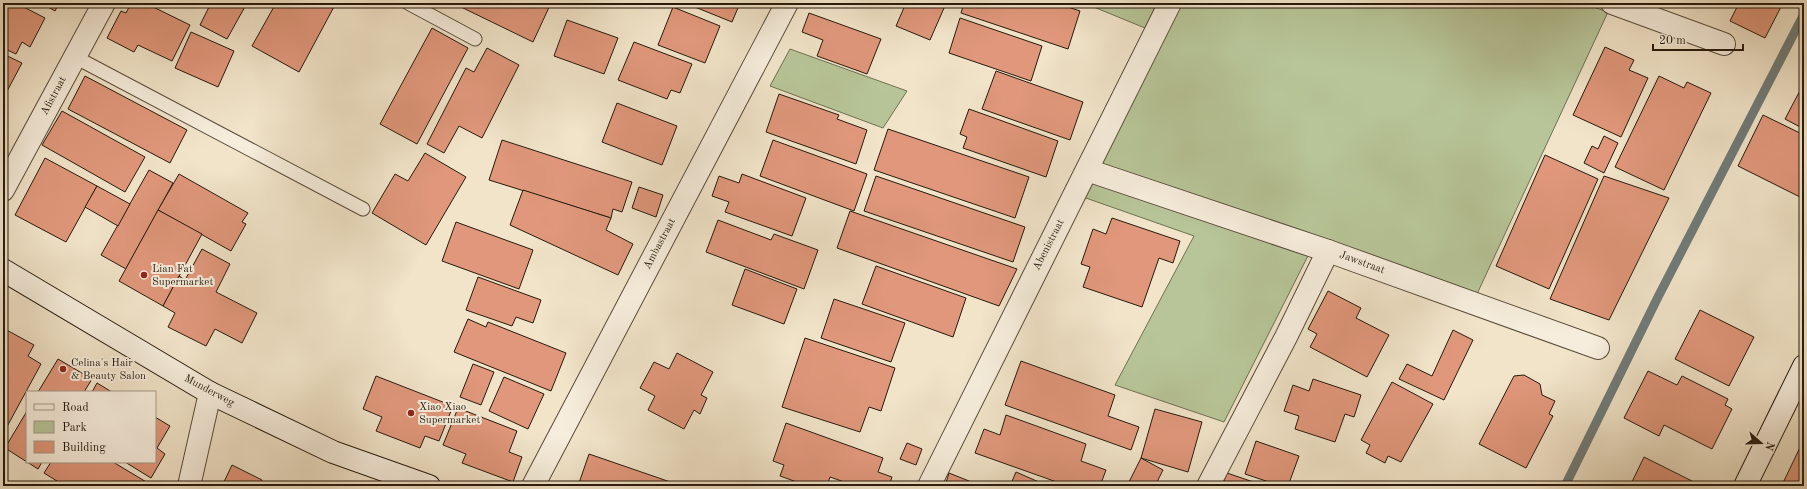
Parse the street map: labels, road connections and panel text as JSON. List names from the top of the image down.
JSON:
{
  "streets": {
    "street": [
      "Afistraat",
      "Ambastraat",
      "Abenistraat",
      "Jawstraat",
      "Munderweg"
    ]
  },
  "places": ["Lian Fat Supermarket", "Celina's Hair & Beauty Salon", "Xiao Xiao Supermarket"],
  "legend": ["Road", "Park", "Building"],
  "scale_bar": "20 m",
  "north": "right"
}
